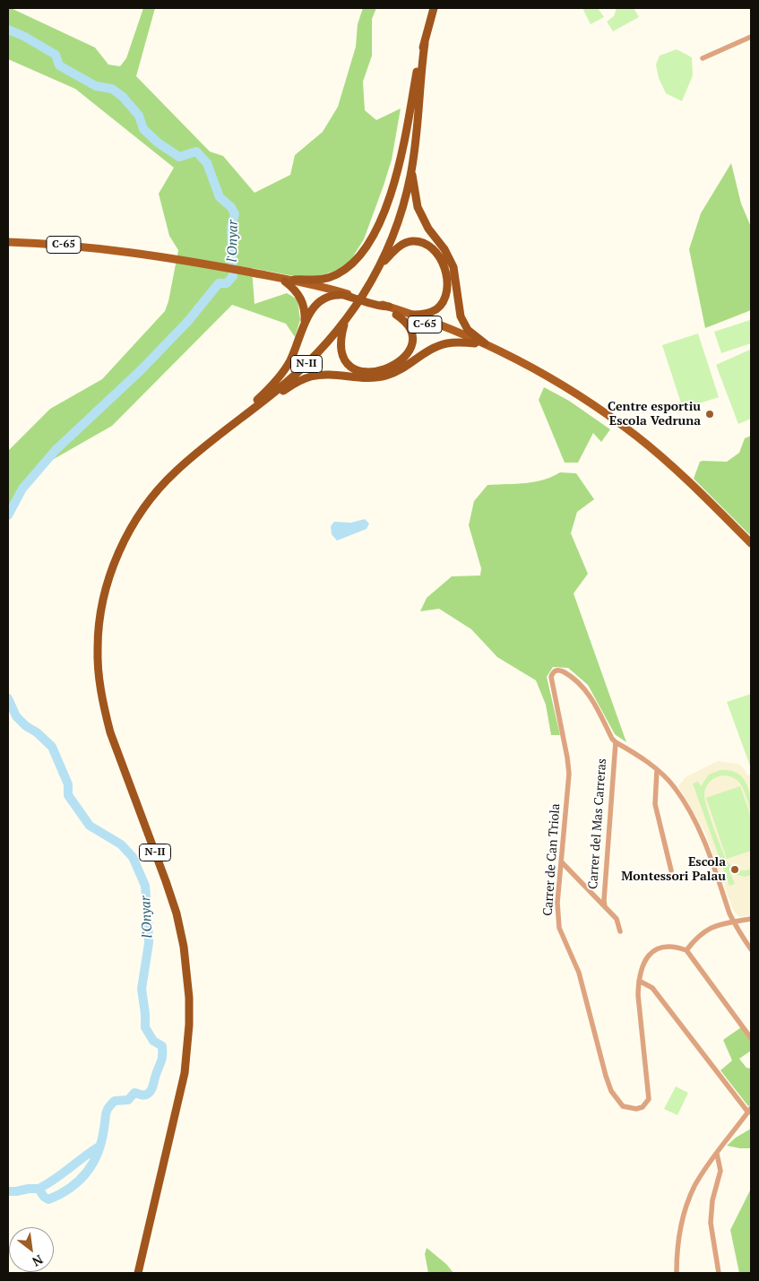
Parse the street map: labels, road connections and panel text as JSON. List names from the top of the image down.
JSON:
{
  "streets": {
    "highway": ["N-II"],
    "main road": ["C-65"],
    "street": ["Carrer del Mas Carreras", "Carrer de Can Triola"]
  },
  "crossings": [
    ["Carrer del Mas Carreras", "Carrer de Can Triola"]
  ],
  "water": ["l'Onyar"],
  "places": ["Centre esportiu Escola Vedruna", "Escola Montessori Palau"],
  "north": "bottom right"
}
